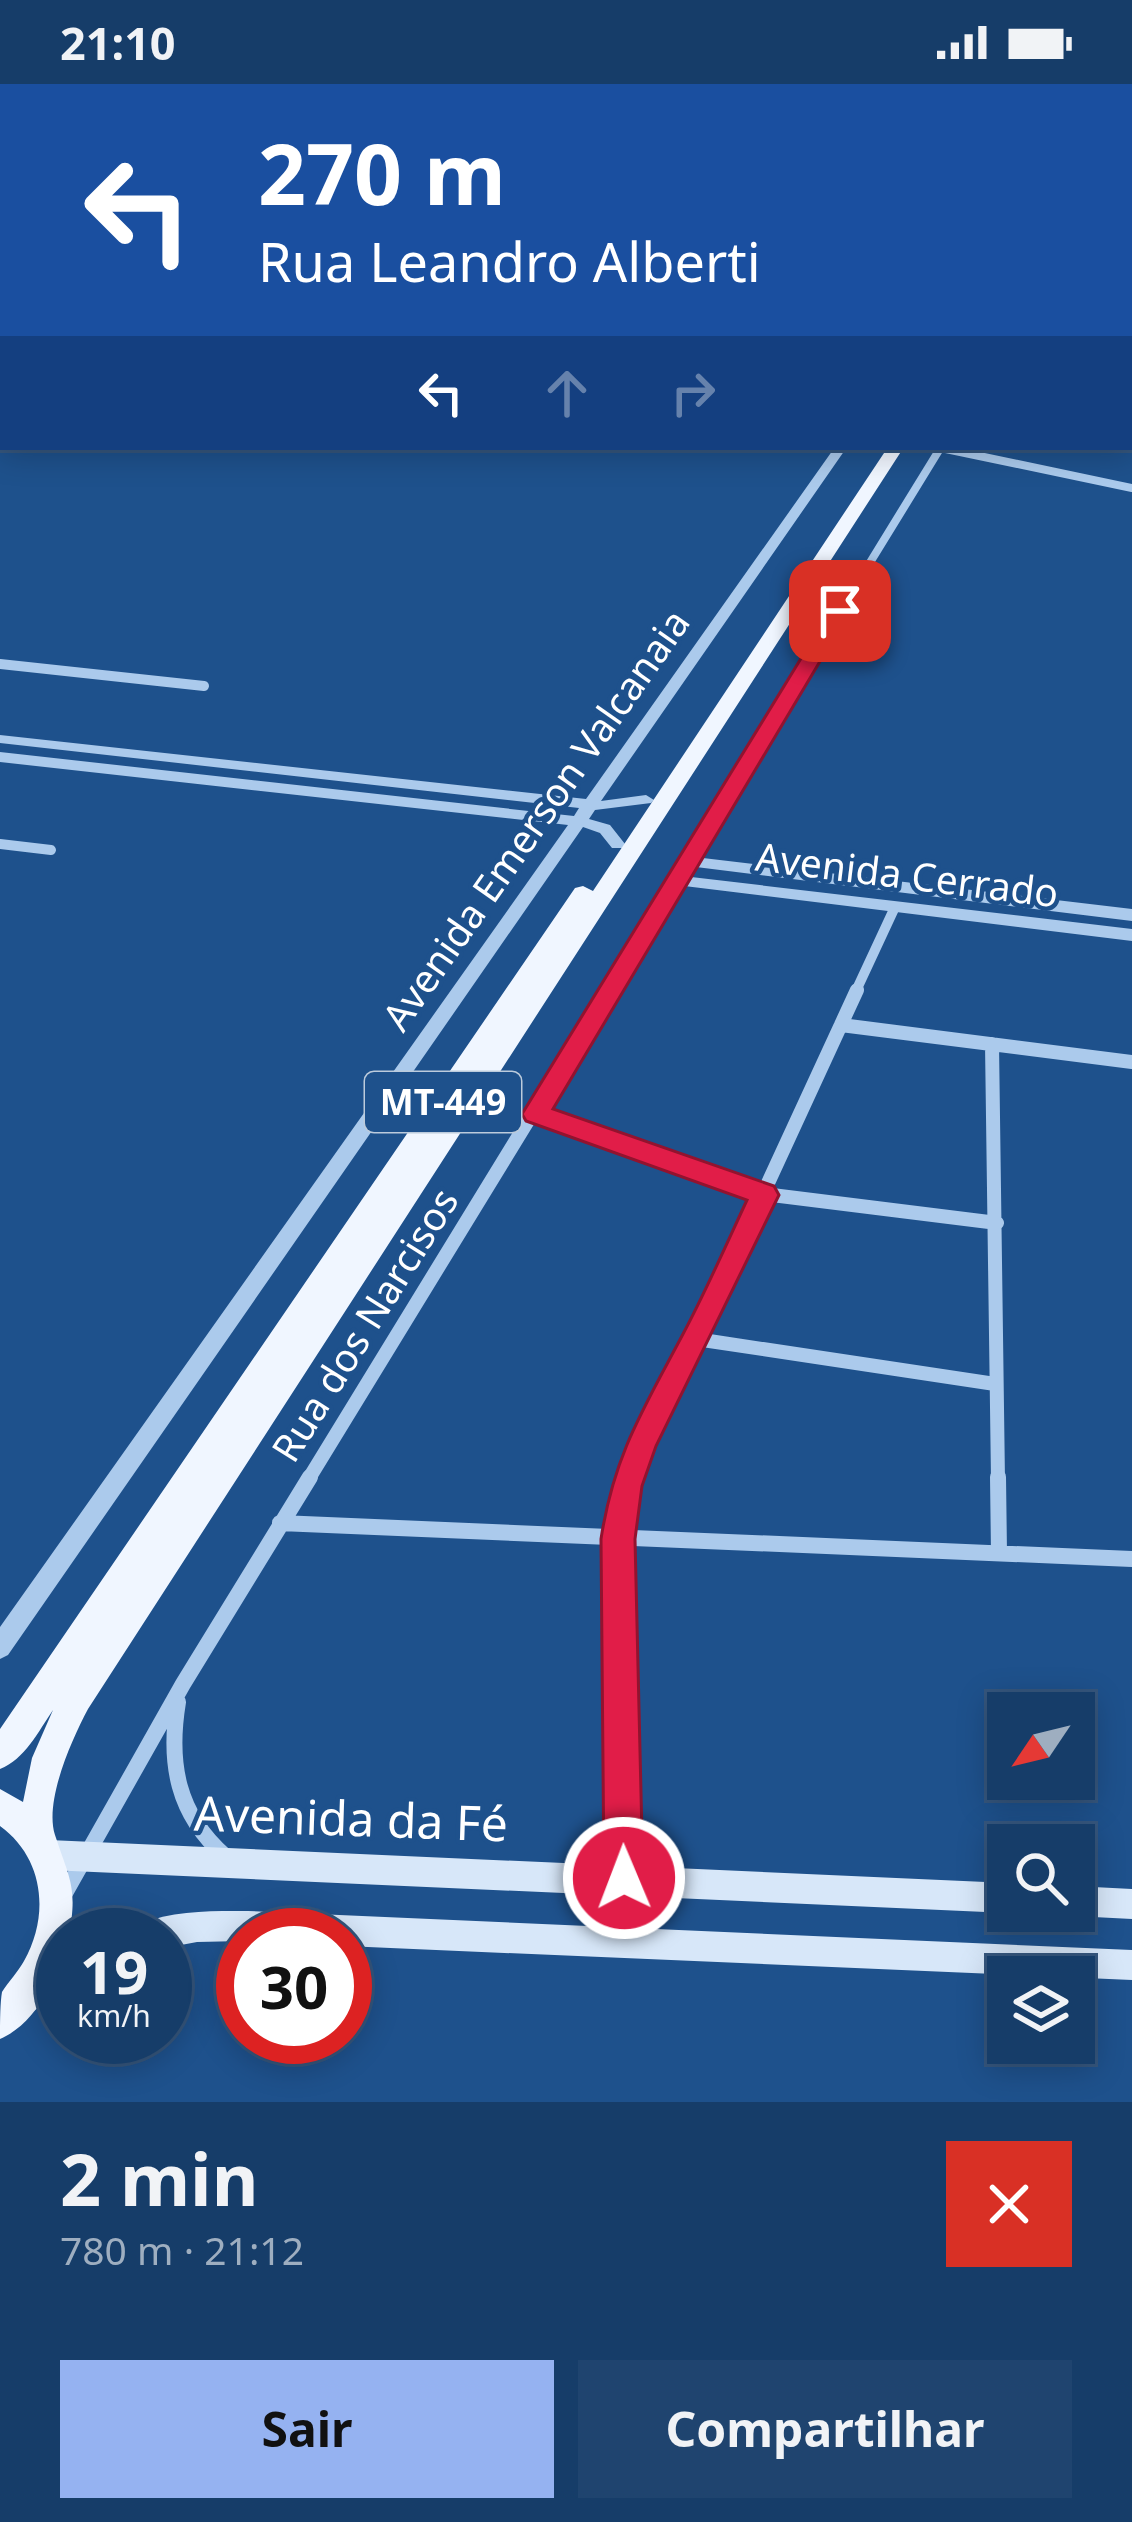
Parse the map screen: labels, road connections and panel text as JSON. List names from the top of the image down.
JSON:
{
  "streets": {
    "main road": ["MT-449", "Avenida da Fé"],
    "street": ["Avenida Emerson Valcanaia", "Avenida Cerrado", "Rua dos Narcisos"]
  },
  "crossings": [
    ["Avenida Cerrado", "Rua dos Narcisos"],
    ["MT-449", "Rua dos Narcisos"],
    ["MT-449", "Avenida da Fé"],
    ["Rua dos Narcisos", "Avenida da Fé"]
  ],
  "north": "bottom left",
  "page": {
    "status": "21:10",
    "turn": ["270 m", "Rua Leandro Alberti"],
    "speed": "19 km/h",
    "limit": "30",
    "heading": ["2 min", "780 m · 21:12"],
    "buttons": ["Sair", "Compartilhar"]
  }
}
